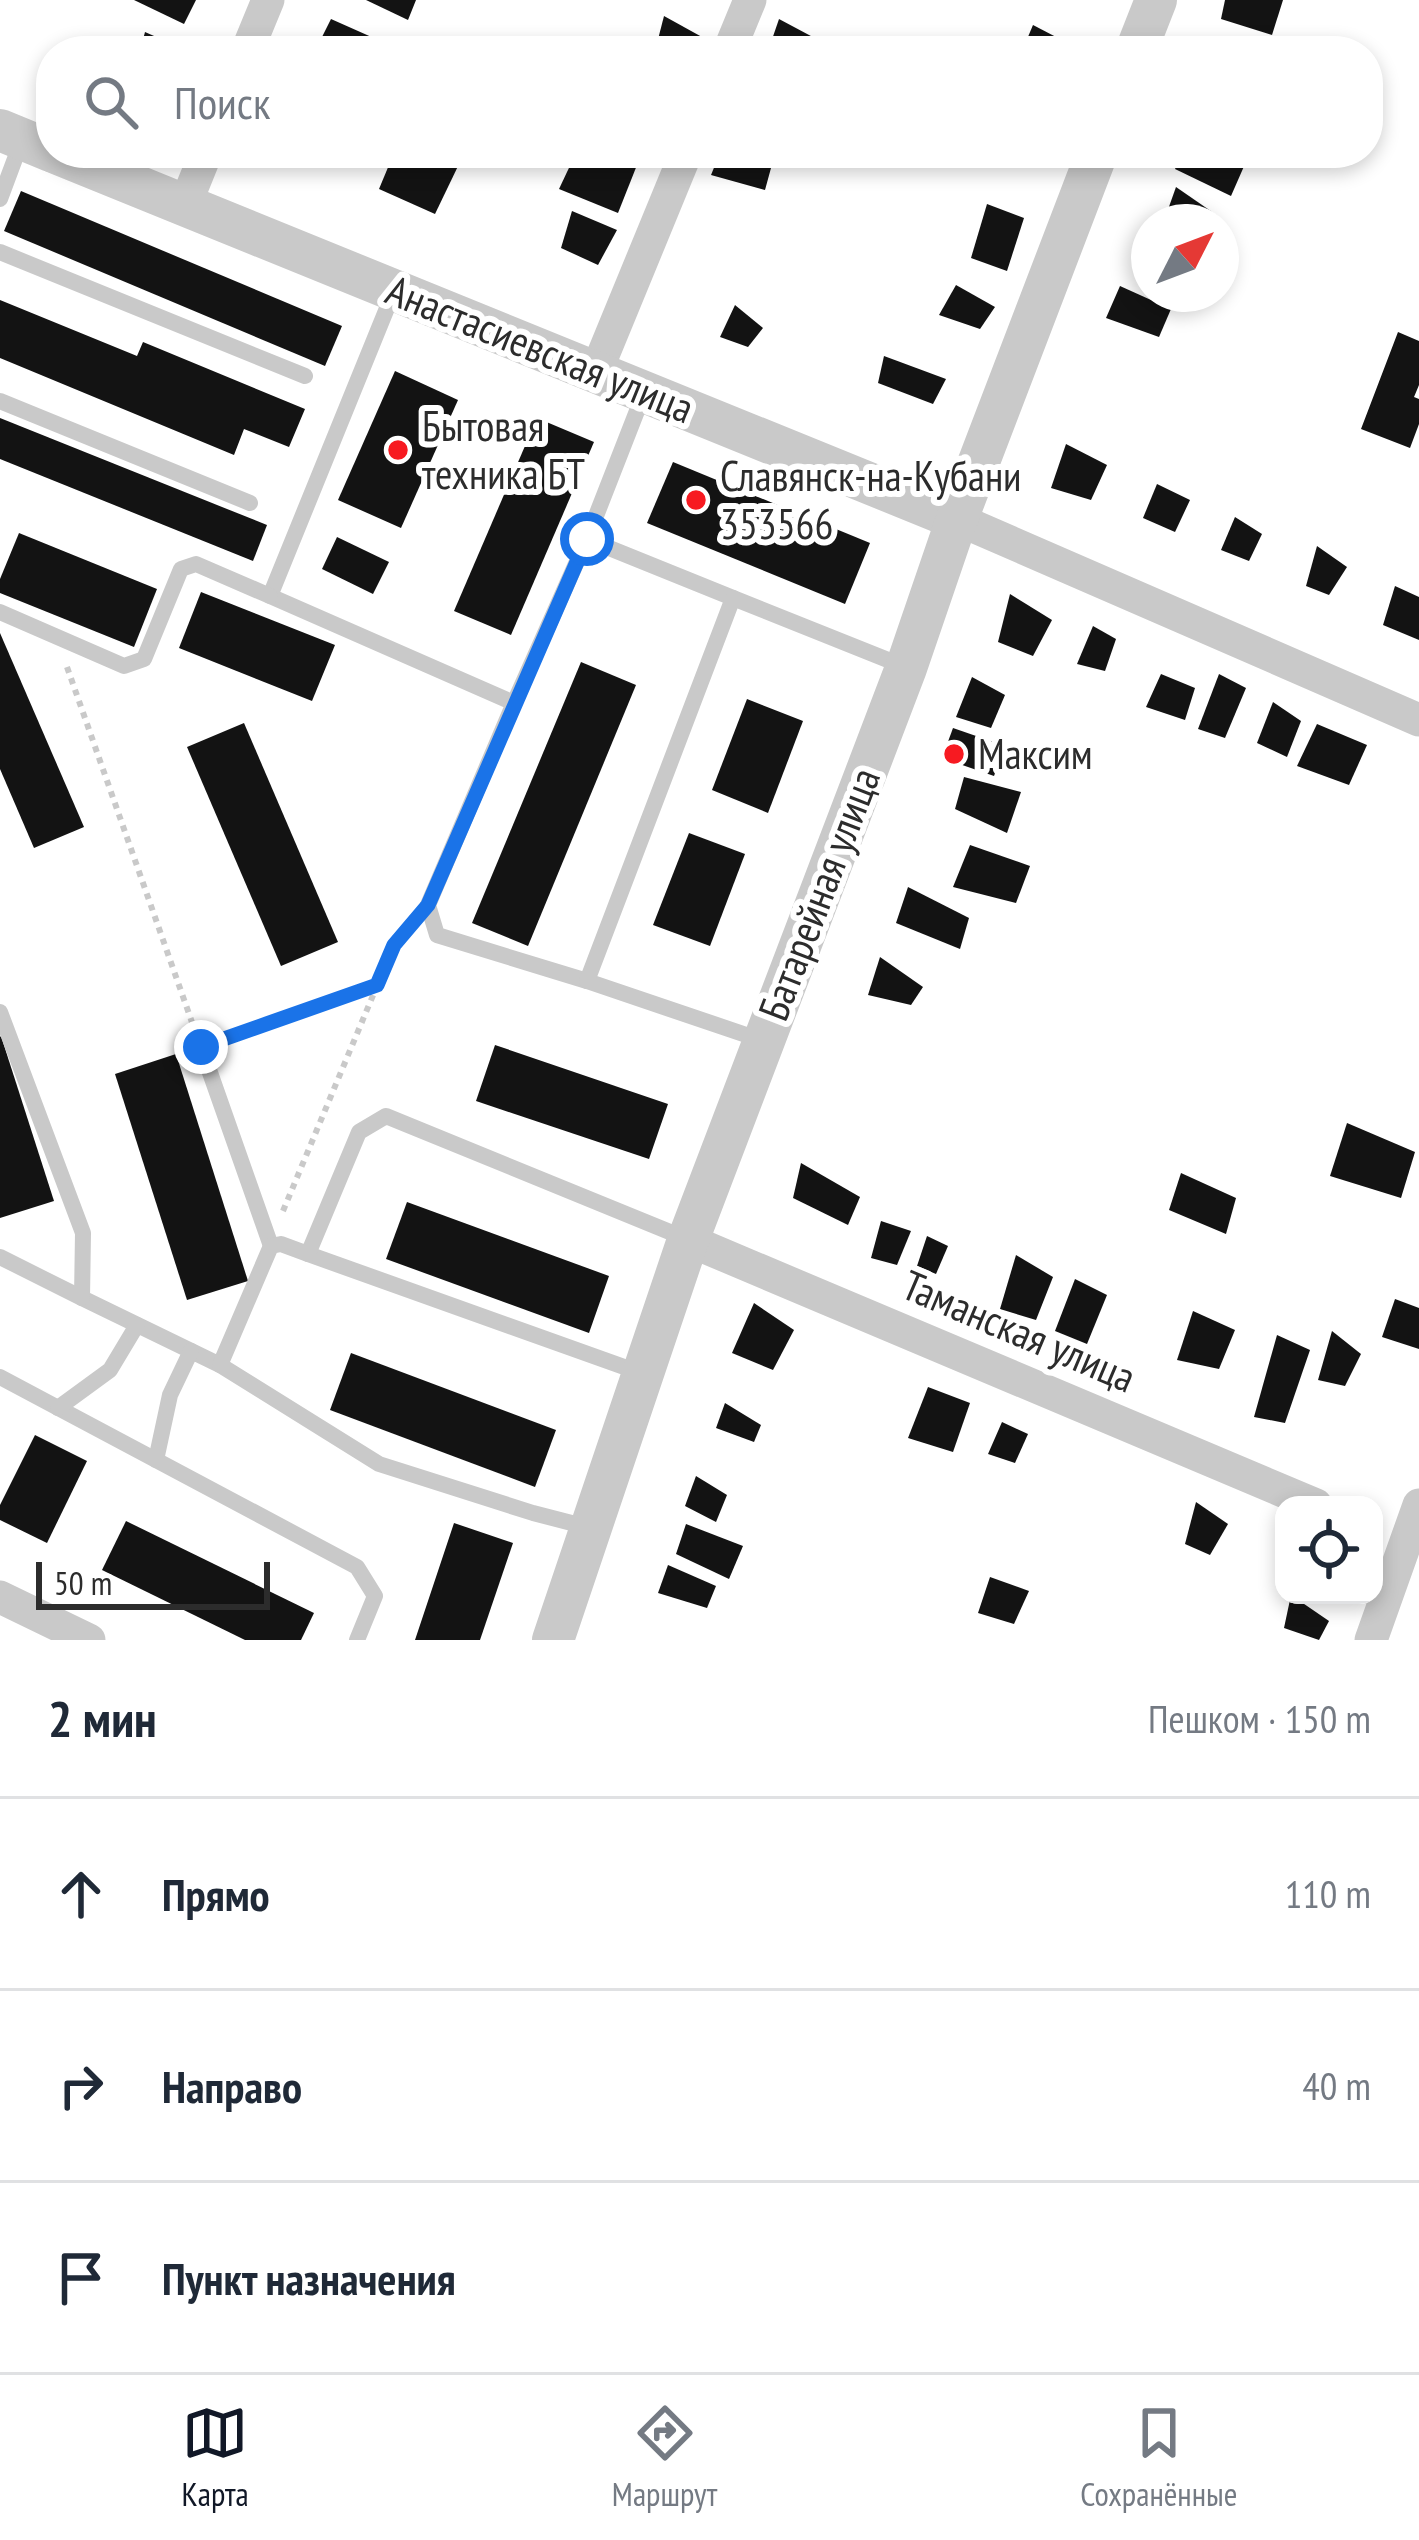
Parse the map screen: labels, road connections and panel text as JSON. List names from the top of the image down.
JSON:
{
  "streets": {
    "street": ["Анастасиевская улица", "Батарейная улица", "Таманская улица"]
  },
  "crossings": [
    ["Анастасиевская улица", "Батарейная улица"],
    ["Батарейная улица", "Таманская улица"]
  ],
  "places": ["Бытовая техника БТ", "Славянск-на-Кубани 353566", "Максим"],
  "scale_bar": "50 m",
  "north": "top right",
  "page": {
    "search": "Поиск",
    "scale": "50 m",
    "heading": ["2 мин", "Пешком · 150 m"],
    "list": [
      ["Прямо", "110 m"],
      ["Направо", "40 m"],
      "Пункт назначения"
    ],
    "nav": ["Карта", "Маршрут", "Сохранённые"]
  }
}
